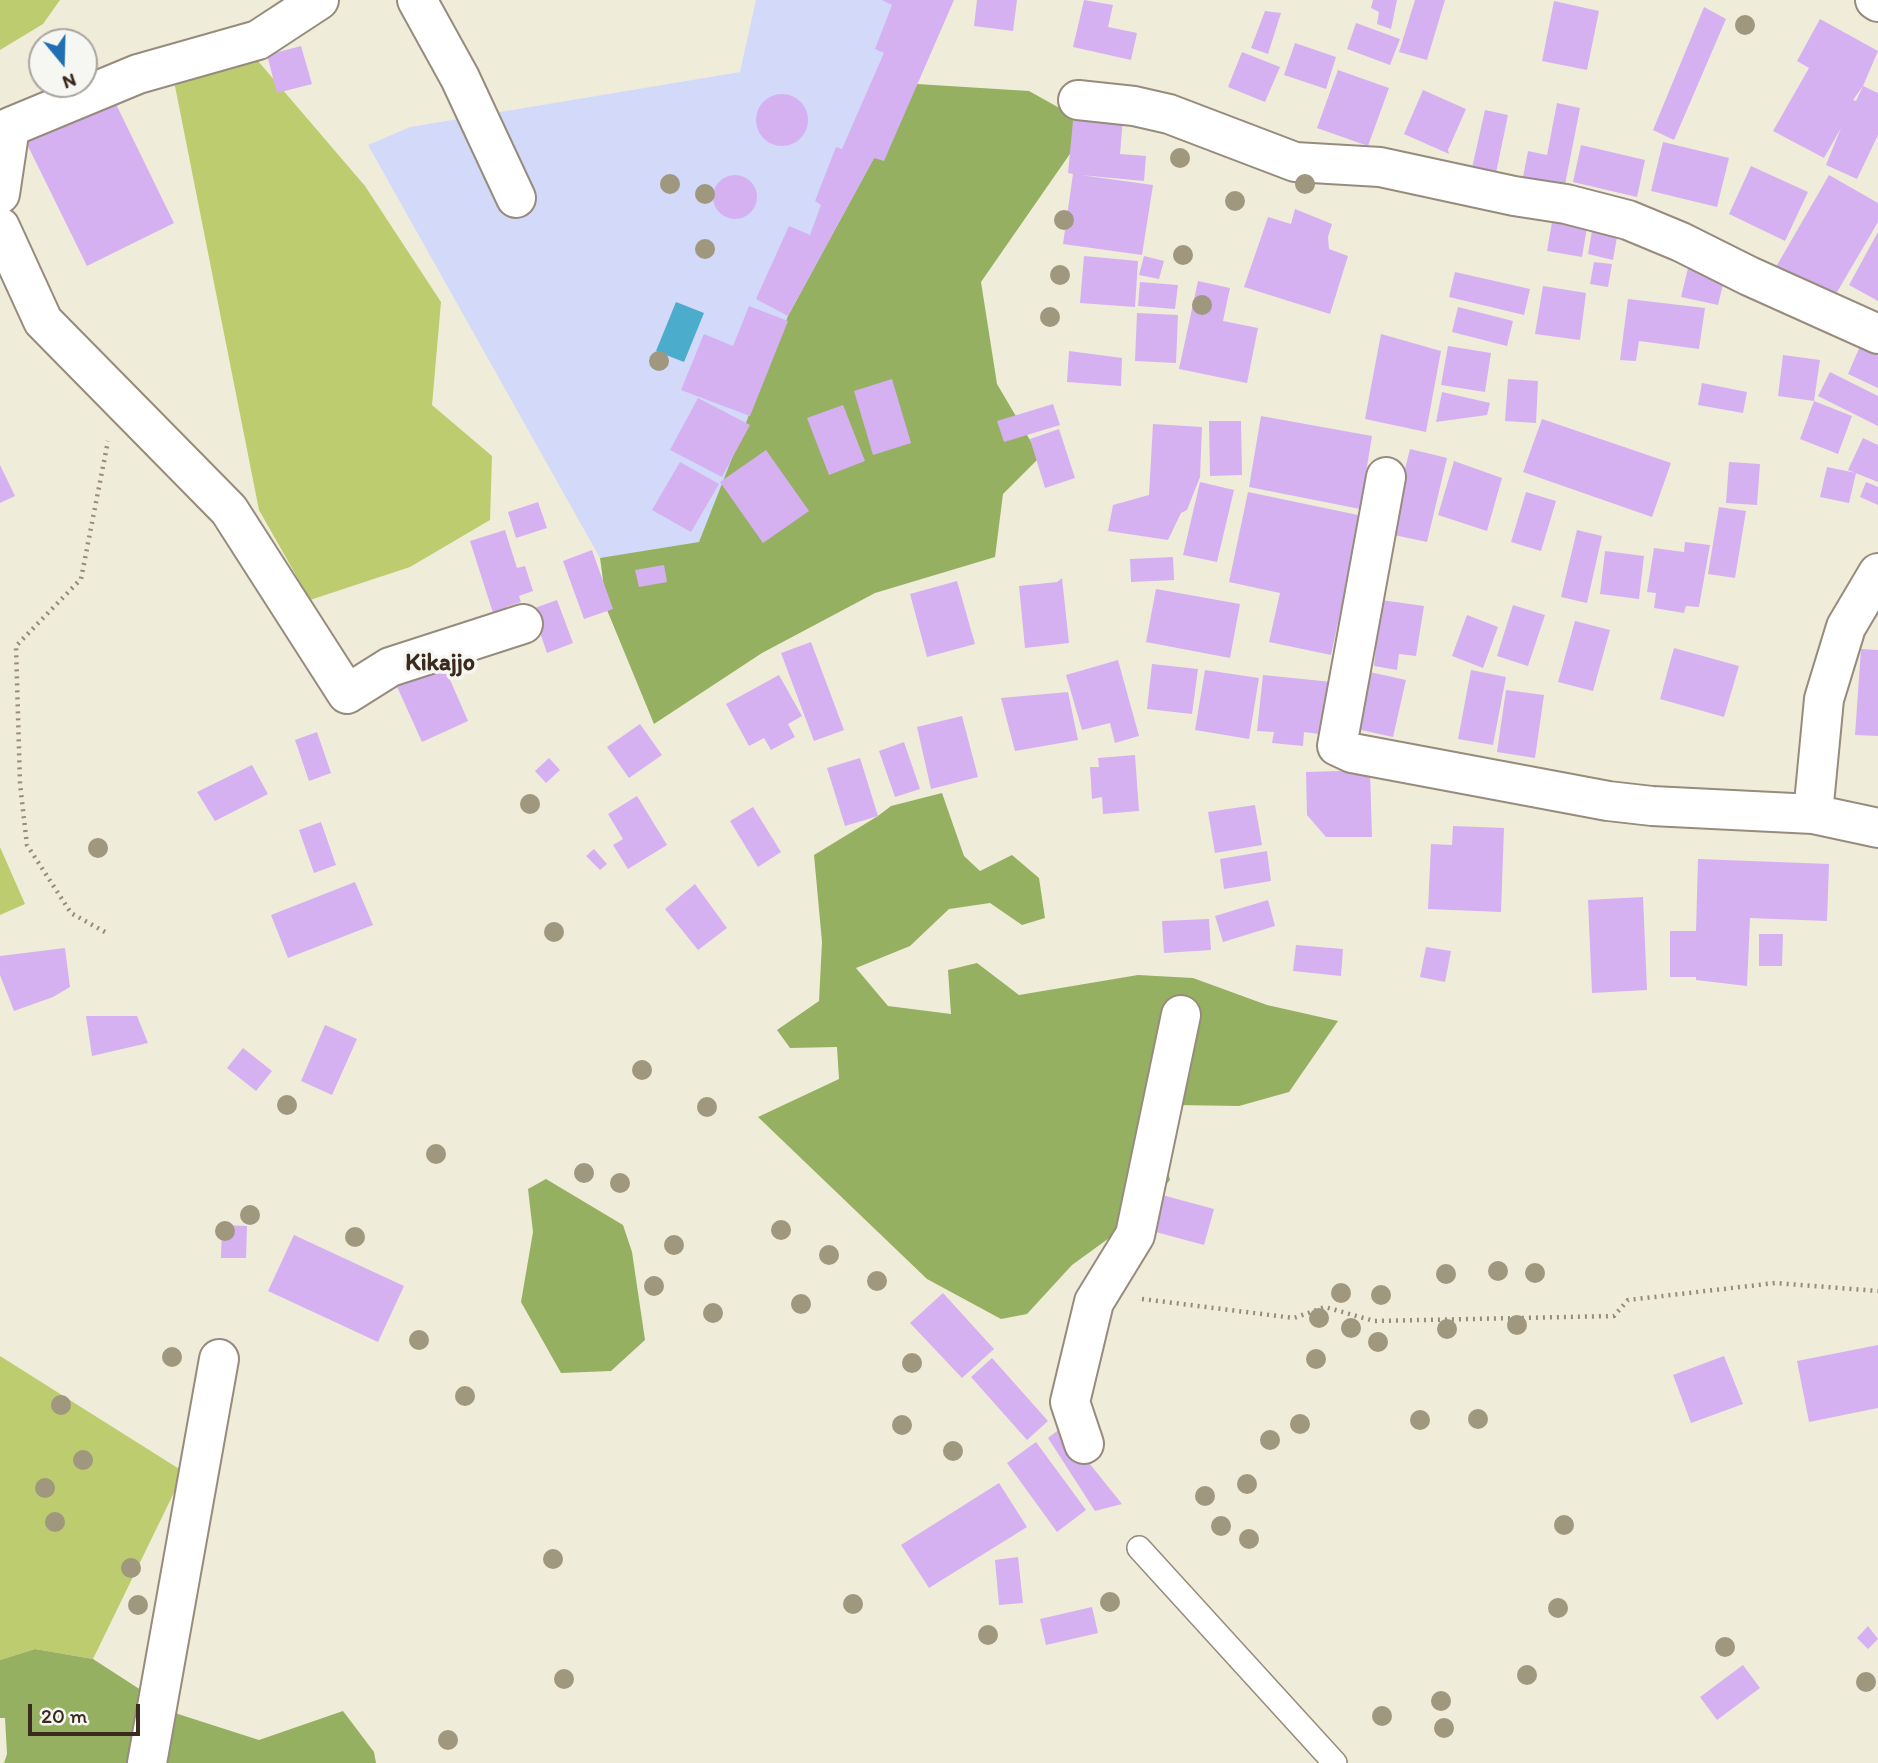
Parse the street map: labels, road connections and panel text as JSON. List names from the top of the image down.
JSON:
{
  "districts": ["Kikajjo"],
  "scale_bar": "20 m",
  "north": "bottom"
}
